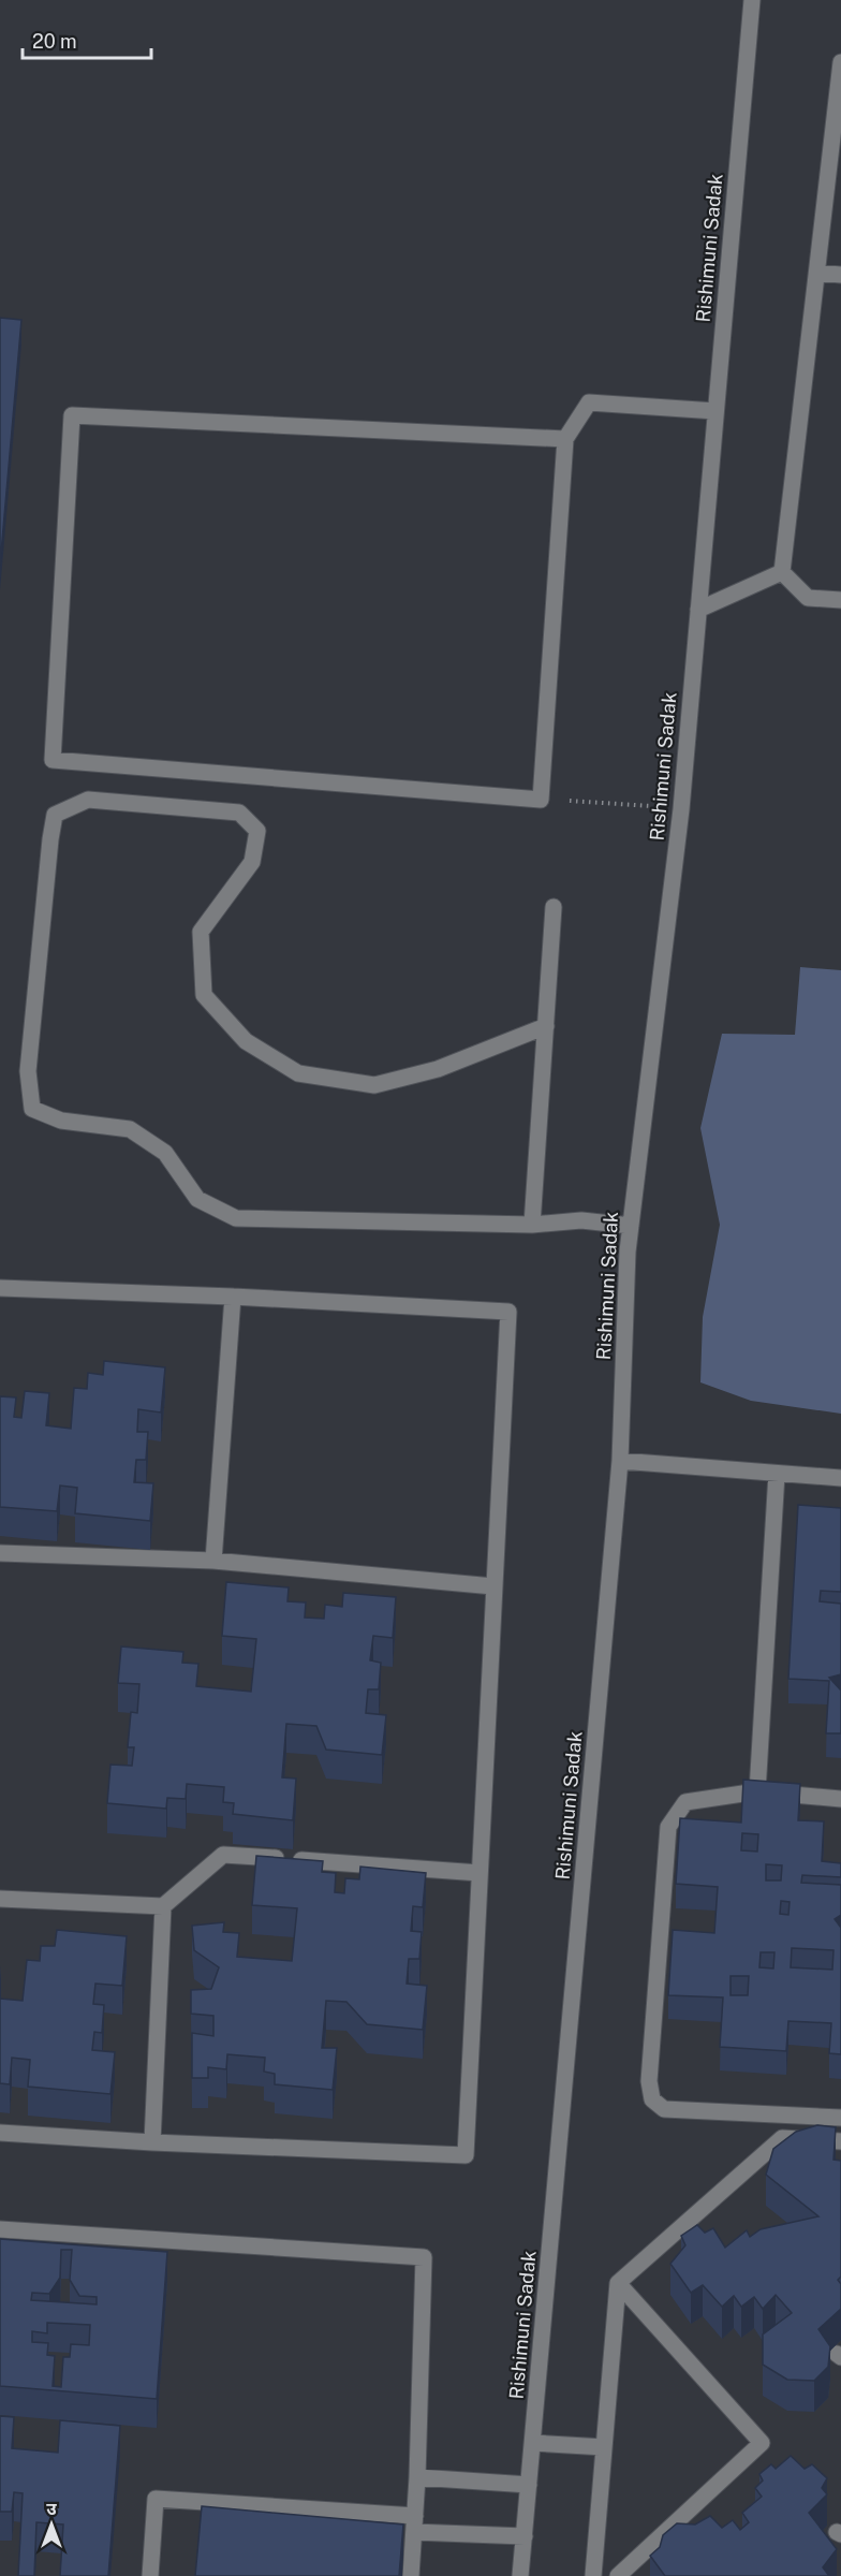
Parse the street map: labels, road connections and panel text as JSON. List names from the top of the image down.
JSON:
{
  "streets": {
    "street": ["Rishimuni Sadak"]
  },
  "scale_bar": "20 m",
  "north": "top"
}
